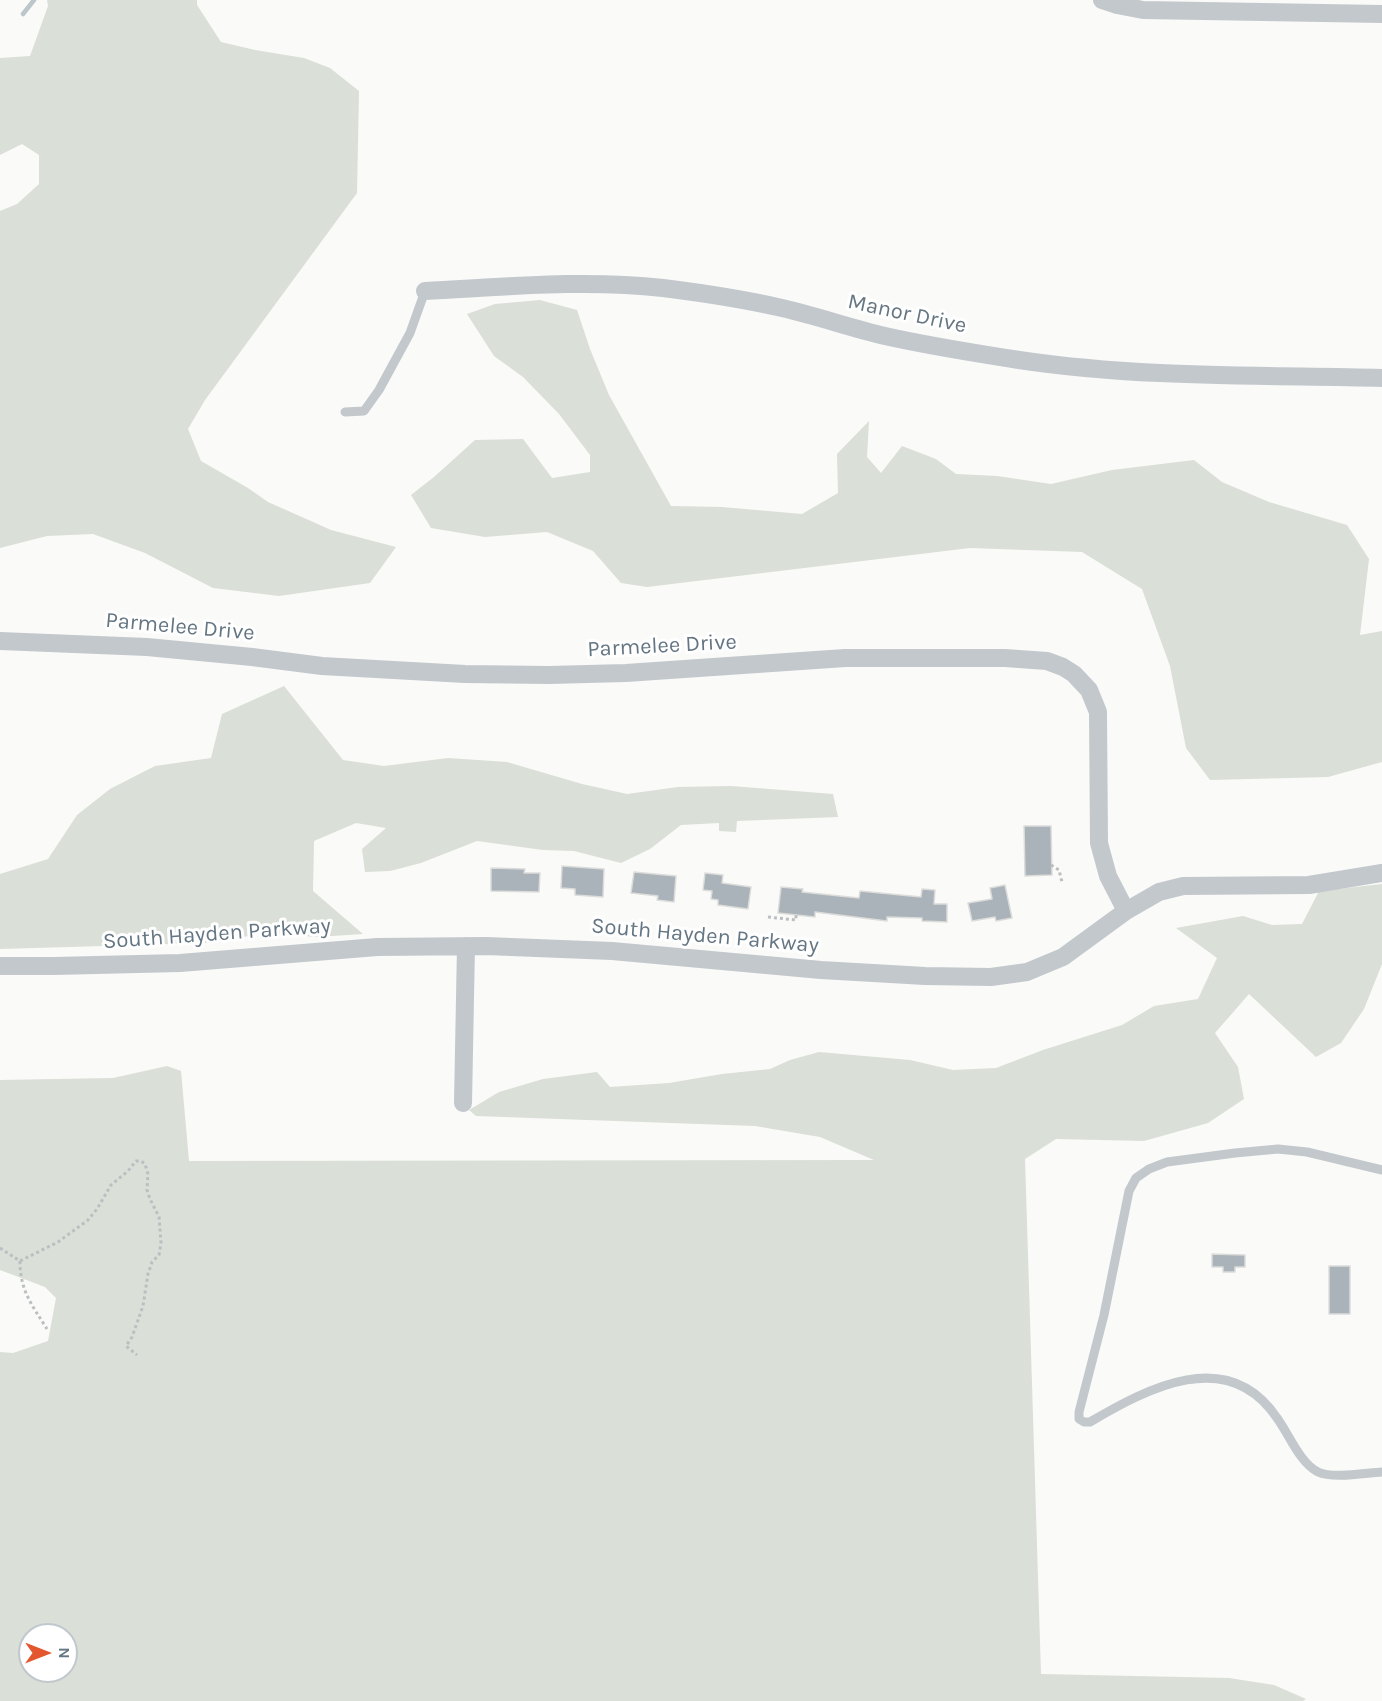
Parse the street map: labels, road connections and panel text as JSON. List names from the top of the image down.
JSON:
{
  "streets": {
    "street": ["Manor Drive", "Parmelee Drive", "South Hayden Parkway"]
  },
  "crossings": [
    ["Parmelee Drive", "South Hayden Parkway"]
  ],
  "north": "right"
}
